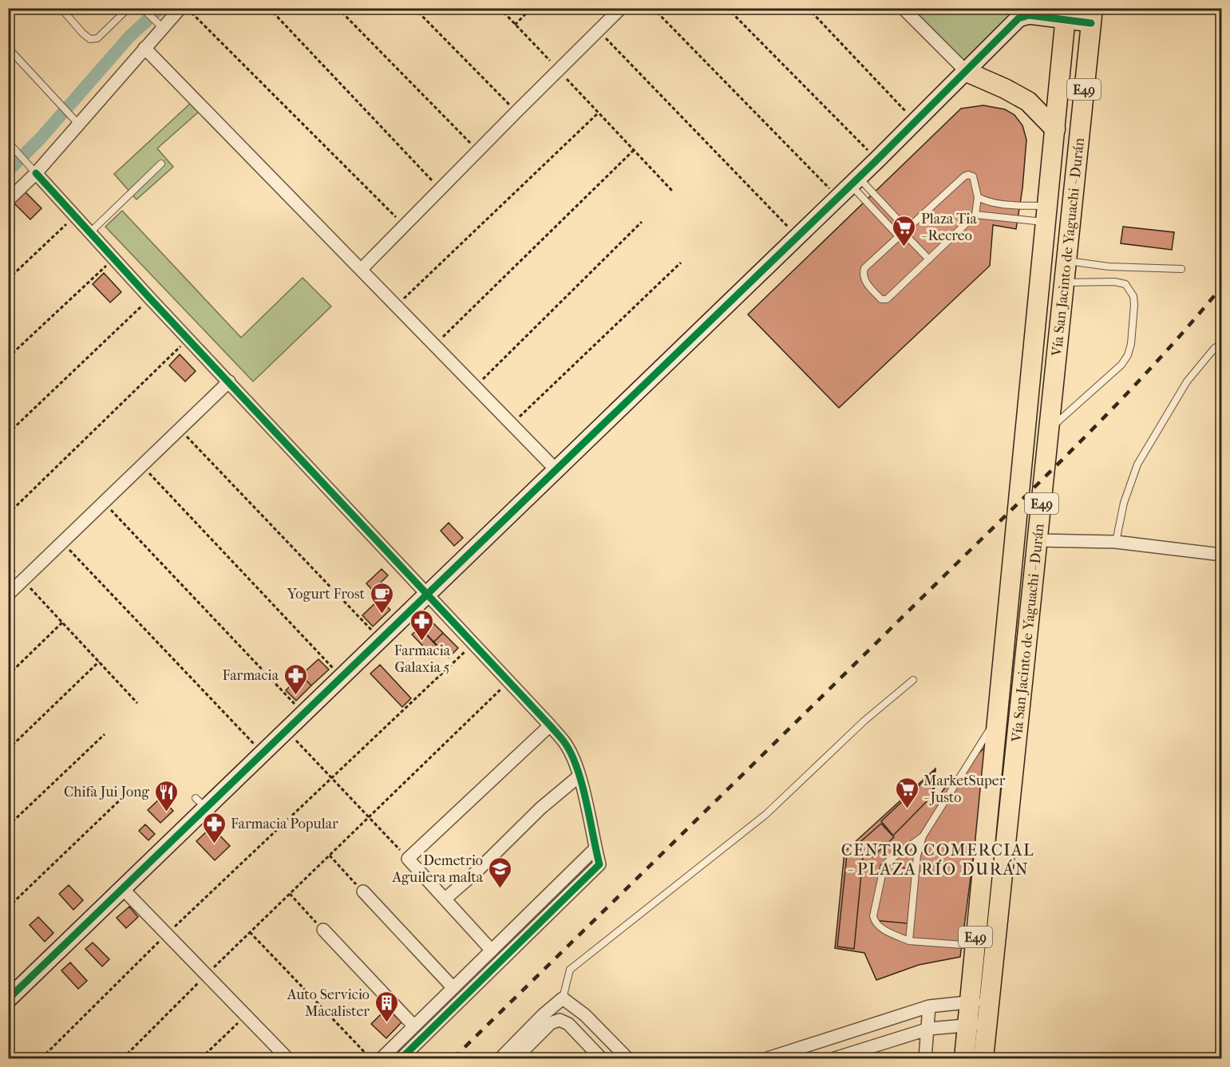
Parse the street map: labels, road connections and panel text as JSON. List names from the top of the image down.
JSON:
{
  "streets": {
    "main road": ["E49", "Vía San Jacinto de Yaguachi - Durán"]
  },
  "districts": ["CENTRO COMERCIAL - PLAZA RÍO DURÁN"],
  "places": {
    "supermarket": ["Plaza Tia - Recreo", "MarketSuper - Justo"],
    "cafe": ["Yogurt Frost"],
    "pharmacy": ["Farmacia Galaxia 5", "Farmacia", "Farmacia Popular"],
    "restaurant": ["Chifa Jui Jong"],
    "school or university": ["Demetrio Aguilera malta"],
    "building": ["Auto Servicio Macalister"]
  }
}
